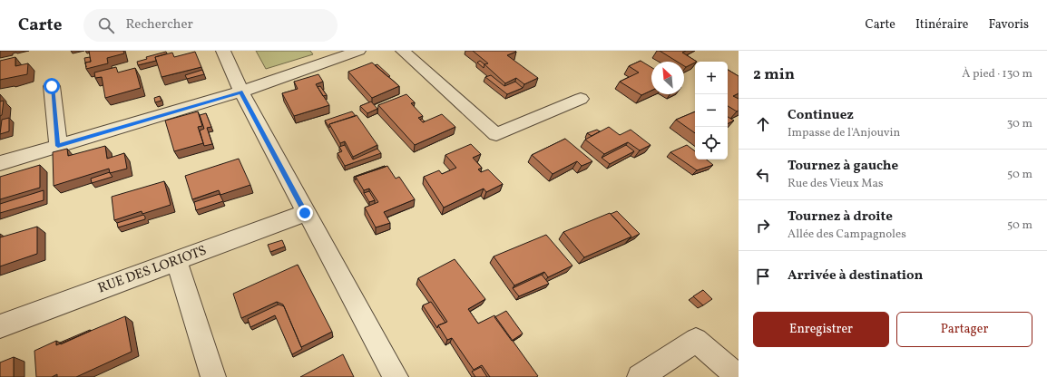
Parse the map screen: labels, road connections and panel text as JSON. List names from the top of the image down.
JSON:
{
  "streets": {
    "street": ["RUE DES LORIOTS"]
  },
  "north": "top left",
  "page": {
    "header": "Carte",
    "search": "Rechercher",
    "nav": ["Carte", "Itinéraire", "Favoris"],
    "heading": ["2 min", "À pied · 130 m"],
    "map_buttons": ["+", "−"],
    "list": [
      ["Continuez", "Impasse de l'Anjouvin", "30 m"],
      ["Tournez à gauche", "Rue des Vieux Mas", "50 m"],
      ["Tournez à droite", "Allée des Campagnoles", "50 m"],
      "Arrivée à destination"
    ],
    "buttons": ["Enregistrer", "Partager"]
  }
}
